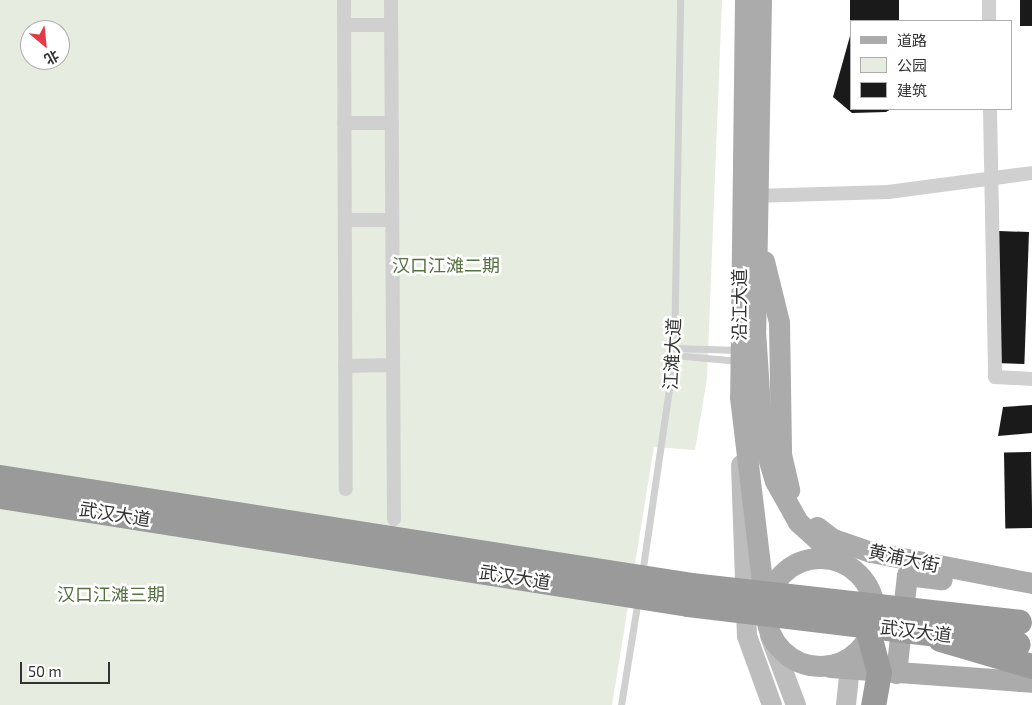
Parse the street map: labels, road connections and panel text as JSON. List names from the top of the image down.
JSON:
{
  "streets": {
    "highway": ["武汉大道"],
    "main road": ["沿江大道", "黄浦大街"],
    "lane": ["江滩大道"]
  },
  "parks": ["汉口江滩二期", "汉口江滩三期"],
  "legend": ["道路", "公园", "建筑"],
  "scale_bar": "50 m",
  "north": "bottom right"
}
